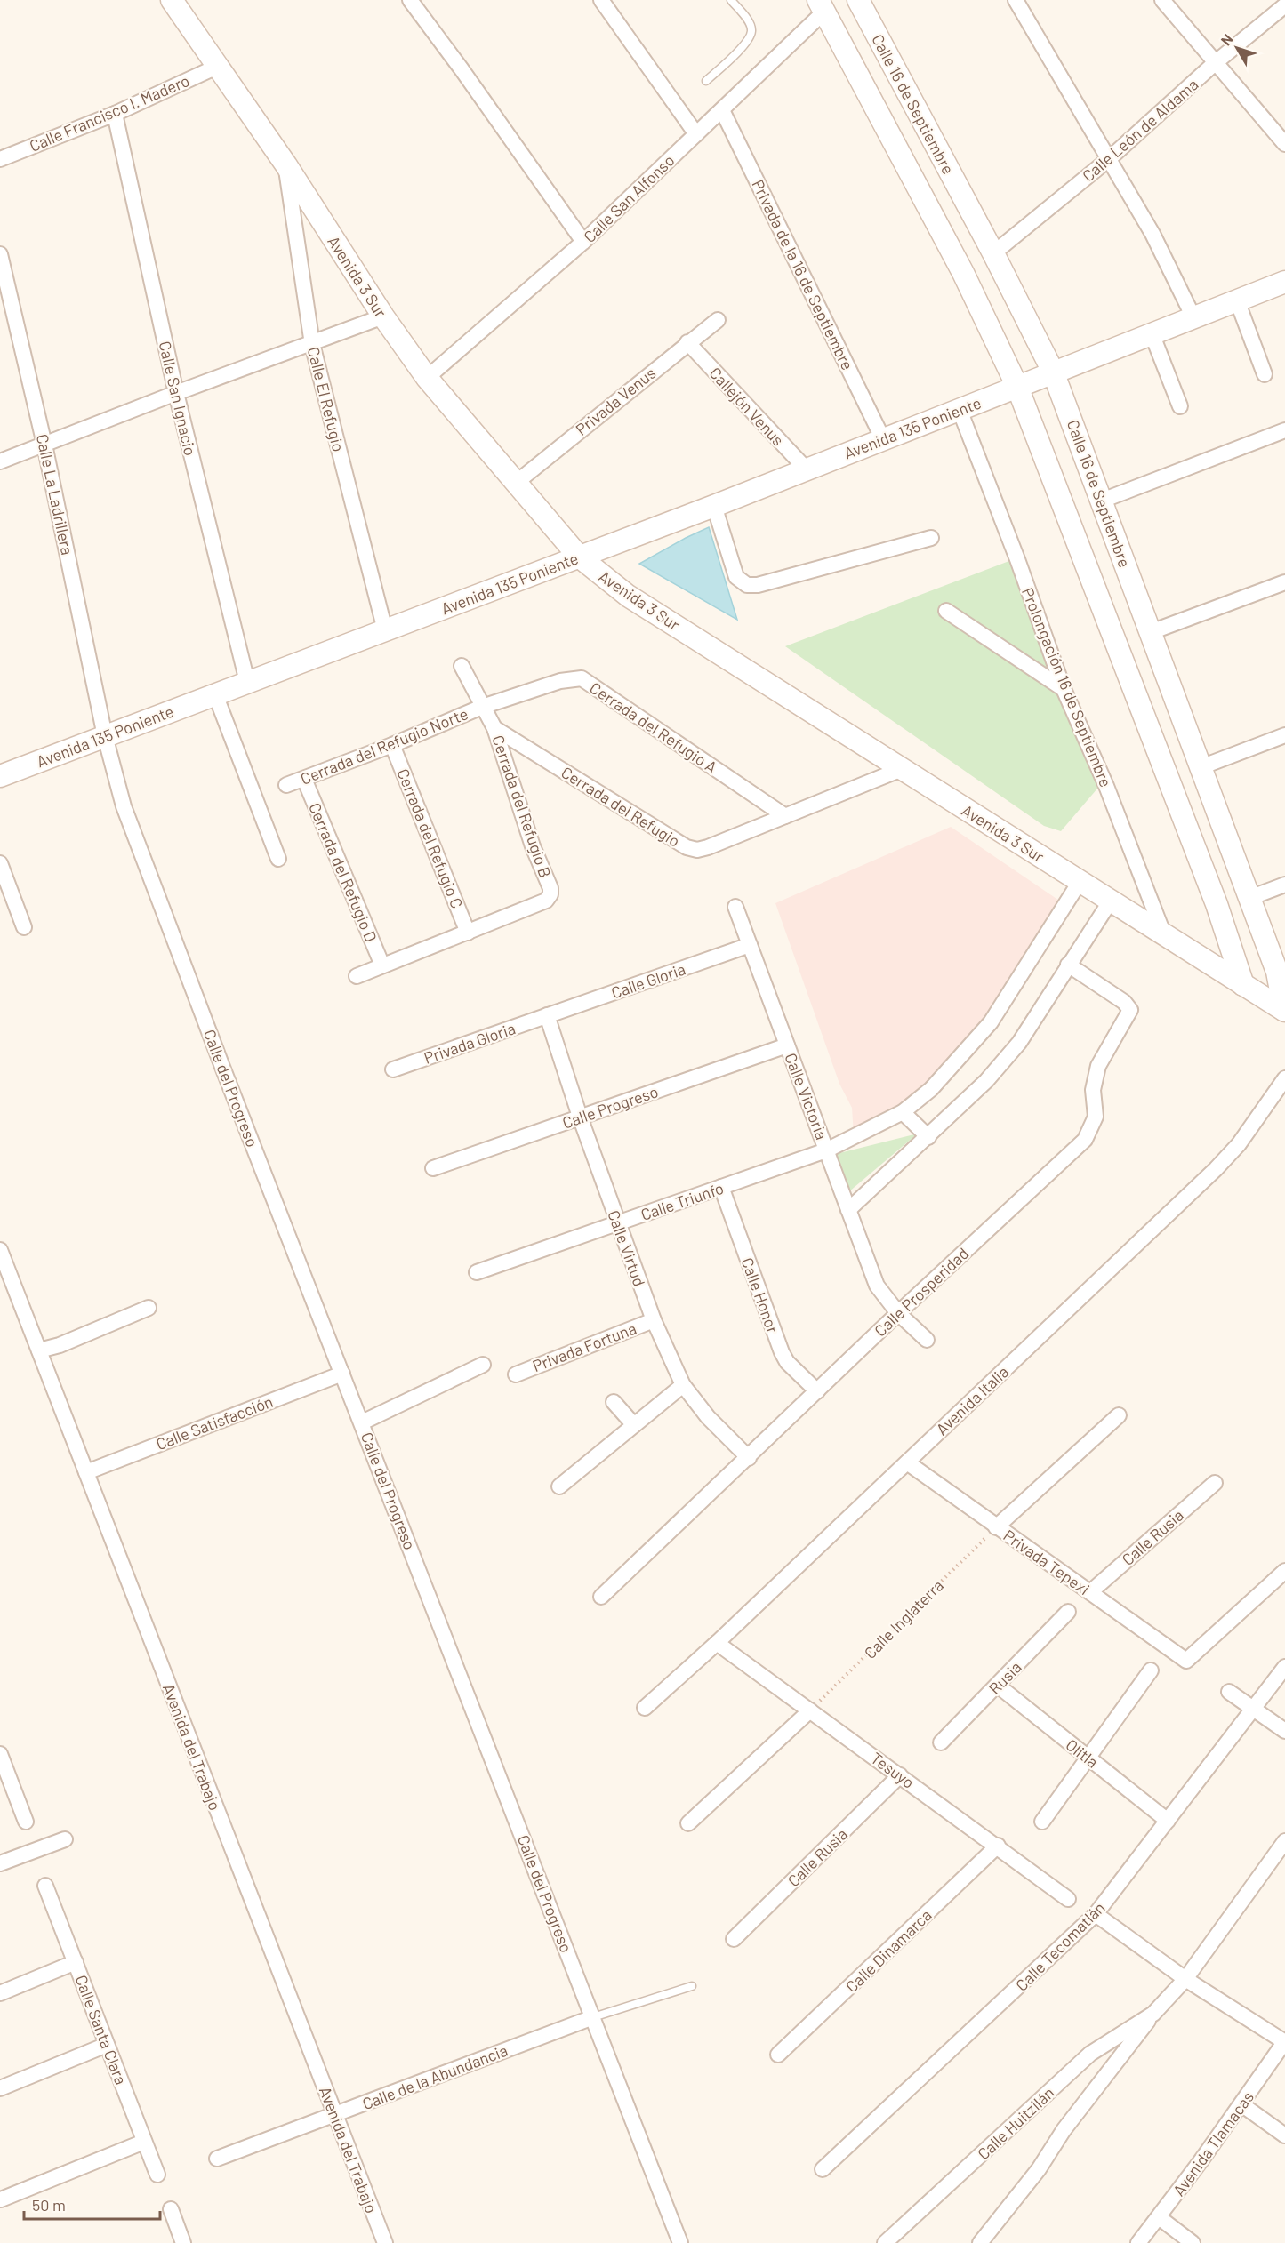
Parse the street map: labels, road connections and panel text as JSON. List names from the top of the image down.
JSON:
{
  "streets": {
    "main road": ["Calle 16 de Septiembre", "Avenida 3 Sur", "Avenida 135 Poniente"],
    "street": [
      "Calle Francisco I. Madero",
      "Calle León de Aldama",
      "Calle San Alfonso",
      "Privada de la 16 de Septiembre",
      "Calle San Ignacio",
      "Calle El Refugio",
      "Privada Venus",
      "Callejón Venus",
      "Calle La Ladrillera",
      "Prolongación 16 de Septiembre",
      "Cerrada del Refugio A",
      "Cerrada del Refugio Norte",
      "Cerrada del Refugio B",
      "Cerrada del Refugio",
      "Cerrada del Refugio C",
      "Cerrada del Refugio D",
      "Calle Gloria",
      "Privada Gloria",
      "Calle del Progreso",
      "Calle Victoria",
      "Calle Progreso",
      "Calle Triunfo",
      "Calle Virtud",
      "Calle Prosperidad",
      "Calle Honor",
      "Privada Fortuna",
      "Avenida Italia",
      "Calle Satisfacción",
      "Calle Rusia",
      "Privada Tepexi",
      "Rusia",
      "Avenida del Trabajo",
      "Olitla",
      "Tesuyo",
      "Calle Tecomatlán",
      "Calle Dinamarca",
      "Calle Santa Clara",
      "Calle de la Abundancia",
      "Calle Huitzilán",
      "Avenida Tlamacas"
    ],
    "path": ["Calle Inglaterra"]
  },
  "crossings": [
    ["Calle 16 de Septiembre", "Calle León de Aldama"],
    ["Calle 16 de Septiembre", "Avenida 3 Sur"],
    ["Calle 16 de Septiembre", "Avenida 135 Poniente"],
    ["Calle Francisco I. Madero", "Avenida 3 Sur"],
    ["Calle Francisco I. Madero", "Calle San Ignacio"],
    ["Calle San Alfonso", "Privada de la 16 de Septiembre"],
    ["Calle San Alfonso", "Avenida 3 Sur"],
    ["Privada de la 16 de Septiembre", "Avenida 135 Poniente"],
    ["Avenida 3 Sur", "Calle El Refugio"],
    ["Avenida 3 Sur", "Privada Venus"],
    ["Avenida 3 Sur", "Avenida 135 Poniente"],
    ["Avenida 3 Sur", "Prolongación 16 de Septiembre"],
    ["Avenida 3 Sur", "Cerrada del Refugio"],
    ["Avenida 3 Sur", "Calle Triunfo"],
    ["Calle San Ignacio", "Avenida 135 Poniente"],
    ["Calle El Refugio", "Avenida 135 Poniente"],
    ["Privada Venus", "Callejón Venus"],
    ["Callejón Venus", "Avenida 135 Poniente"],
    ["Avenida 135 Poniente", "Calle La Ladrillera"],
    ["Avenida 135 Poniente", "Prolongación 16 de Septiembre"],
    ["Avenida 135 Poniente", "Calle del Progreso"],
    ["Calle La Ladrillera", "Calle del Progreso"],
    ["Cerrada del Refugio A", "Cerrada del Refugio Norte"],
    ["Cerrada del Refugio A", "Cerrada del Refugio B"],
    ["Cerrada del Refugio A", "Cerrada del Refugio"],
    ["Cerrada del Refugio Norte", "Cerrada del Refugio B"],
    ["Cerrada del Refugio Norte", "Cerrada del Refugio C"],
    ["Cerrada del Refugio Norte", "Cerrada del Refugio D"],
    ["Cerrada del Refugio B", "Cerrada del Refugio"],
    ["Cerrada del Refugio B", "Cerrada del Refugio C"],
    ["Calle Gloria", "Privada Gloria"],
    ["Calle Gloria", "Calle Victoria"],
    ["Calle Gloria", "Calle Virtud"],
    ["Privada Gloria", "Calle Virtud"],
    ["Calle del Progreso", "Calle Satisfacción"],
    ["Calle del Progreso", "Calle de la Abundancia"],
    ["Calle Victoria", "Calle Progreso"],
    ["Calle Victoria", "Calle Triunfo"],
    ["Calle Victoria", "Calle Prosperidad"],
    ["Calle Progreso", "Calle Virtud"],
    ["Calle Triunfo", "Calle Virtud"],
    ["Calle Triunfo", "Calle Honor"],
    ["Calle Virtud", "Calle Prosperidad"],
    ["Calle Virtud", "Privada Fortuna"],
    ["Calle Prosperidad", "Calle Honor"],
    ["Avenida Italia", "Privada Tepexi"],
    ["Avenida Italia", "Tesuyo"],
    ["Calle Satisfacción", "Avenida del Trabajo"],
    ["Calle Rusia", "Privada Tepexi"],
    ["Calle Rusia", "Tesuyo"],
    ["Privada Tepexi", "Calle Inglaterra"],
    ["Calle Inglaterra", "Tesuyo"],
    ["Rusia", "Olitla"],
    ["Avenida del Trabajo", "Calle de la Abundancia"],
    ["Olitla", "Calle Tecomatlán"],
    ["Tesuyo", "Calle Dinamarca"]
  ],
  "scale_bar": "50 m",
  "north": "top left"
}
